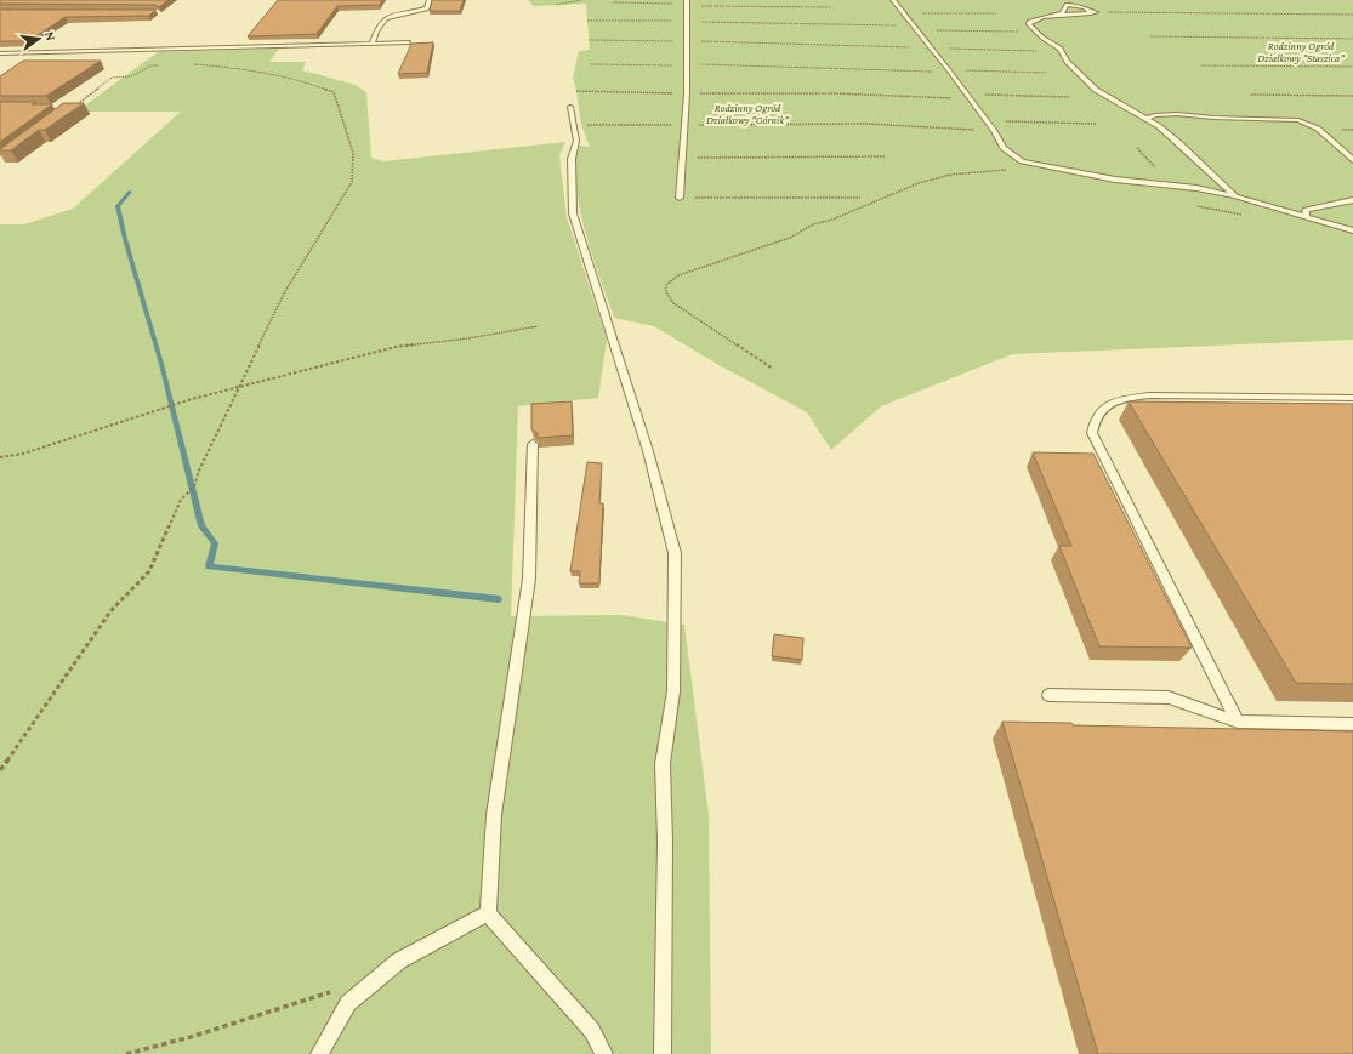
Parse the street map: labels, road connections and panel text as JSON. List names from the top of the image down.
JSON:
{
  "parks": ["Rodzinny Ogród Działkowy \"Staszica\"", "Rodzinny Ogród Działkowy \"Górnik\""],
  "north": "right"
}
